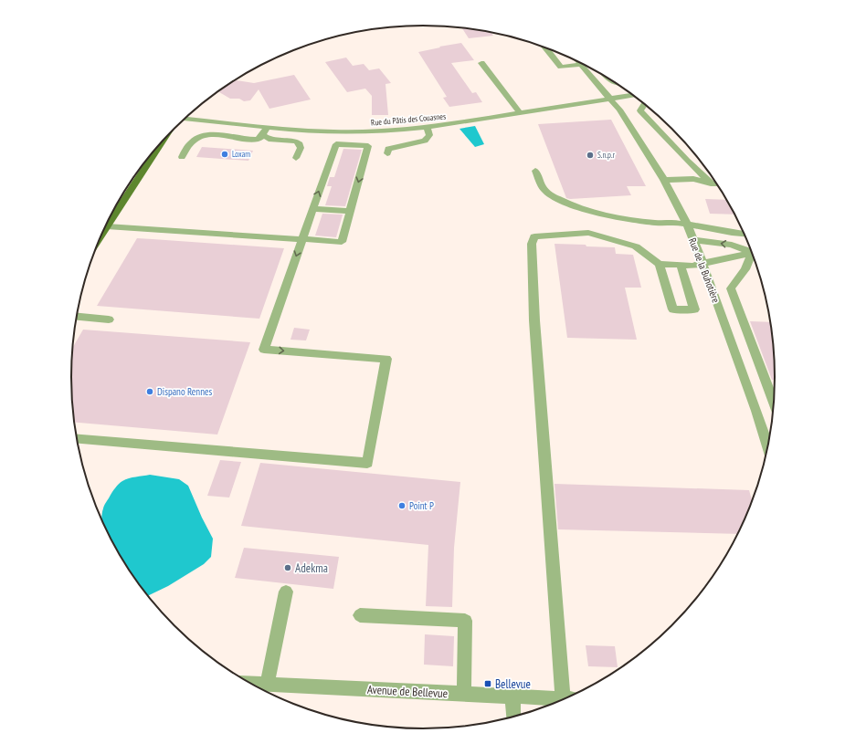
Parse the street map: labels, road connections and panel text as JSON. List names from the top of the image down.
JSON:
{
  "streets": {
    "street": ["Rue du Pâtis des Couasnes", "Rue de la Buhotière", "Avenue de Bellevue"]
  },
  "crossings": [
    ["Rue du Pâtis des Couasnes", "Rue de la Buhotière"]
  ],
  "places": {
    "other": [
      "Loxam",
      "S.n.p.r",
      "Dispano Rennes",
      "Point P",
      "Adekma"
    ],
    "transit": ["Bellevue"]
  }
}
